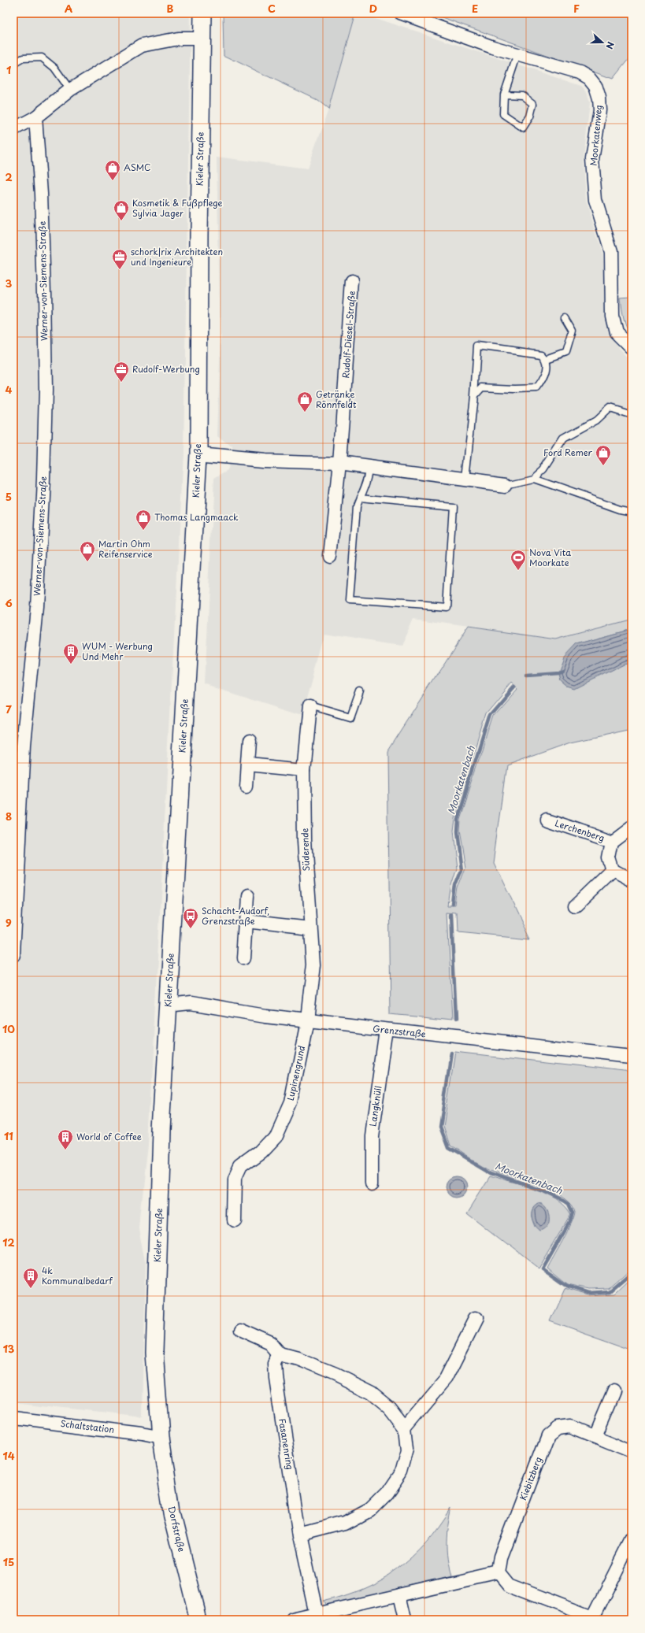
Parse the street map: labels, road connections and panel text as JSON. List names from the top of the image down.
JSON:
{
  "streets": {
    "street": [
      "Moorkatenweg",
      "Kieler Straße",
      "Werner-von-Siemens-Straße",
      "Rudolf-Diesel-Straße",
      "Lerchenberg",
      "Süderende",
      "Grenzstraße",
      "Lupinengrund",
      "Langknüll",
      "Schaltstation",
      "Fasanenring",
      "Kiebitzberg",
      "Dorfstraße"
    ]
  },
  "crossings": [
    ["Kieler Straße", "Grenzstraße"],
    ["Kieler Straße", "Schaltstation"],
    ["Kieler Straße", "Dorfstraße"],
    ["Süderende", "Grenzstraße"],
    ["Süderende", "Lupinengrund"],
    ["Grenzstraße", "Lupinengrund"],
    ["Grenzstraße", "Langknüll"],
    ["Schaltstation", "Dorfstraße"]
  ],
  "water": ["Moorkatenbach"],
  "places": {
    "shop": [
      "ASMC",
      "Kosmetik & Fußpflege Sylvia Jager",
      "Getränke Rönnfeldt",
      "Ford Remer",
      "Thomas Langmaack",
      "Martin Ohm Reifenservice"
    ],
    "office": ["schork|rix Architekten und Ingenieure", "Rudolf-Werbung"],
    "sports": ["Nova Vita Moorkate"],
    "building": ["WUM - Werbung Und Mehr", "World of Coffee", "4k Kommunalbedarf"],
    "bus stop": ["Schacht-Audorf, Grenzstraße"]
  },
  "north": "right",
  "grid": {
    "columns": [
      "A",
      "B",
      "C",
      "D",
      "E",
      "F"
    ],
    "rows": [
      "1",
      "2",
      "3",
      "4",
      "5",
      "6",
      "7",
      "8",
      "9",
      "10",
      "11",
      "12",
      "13",
      "14",
      "15"
    ]
  }
}
